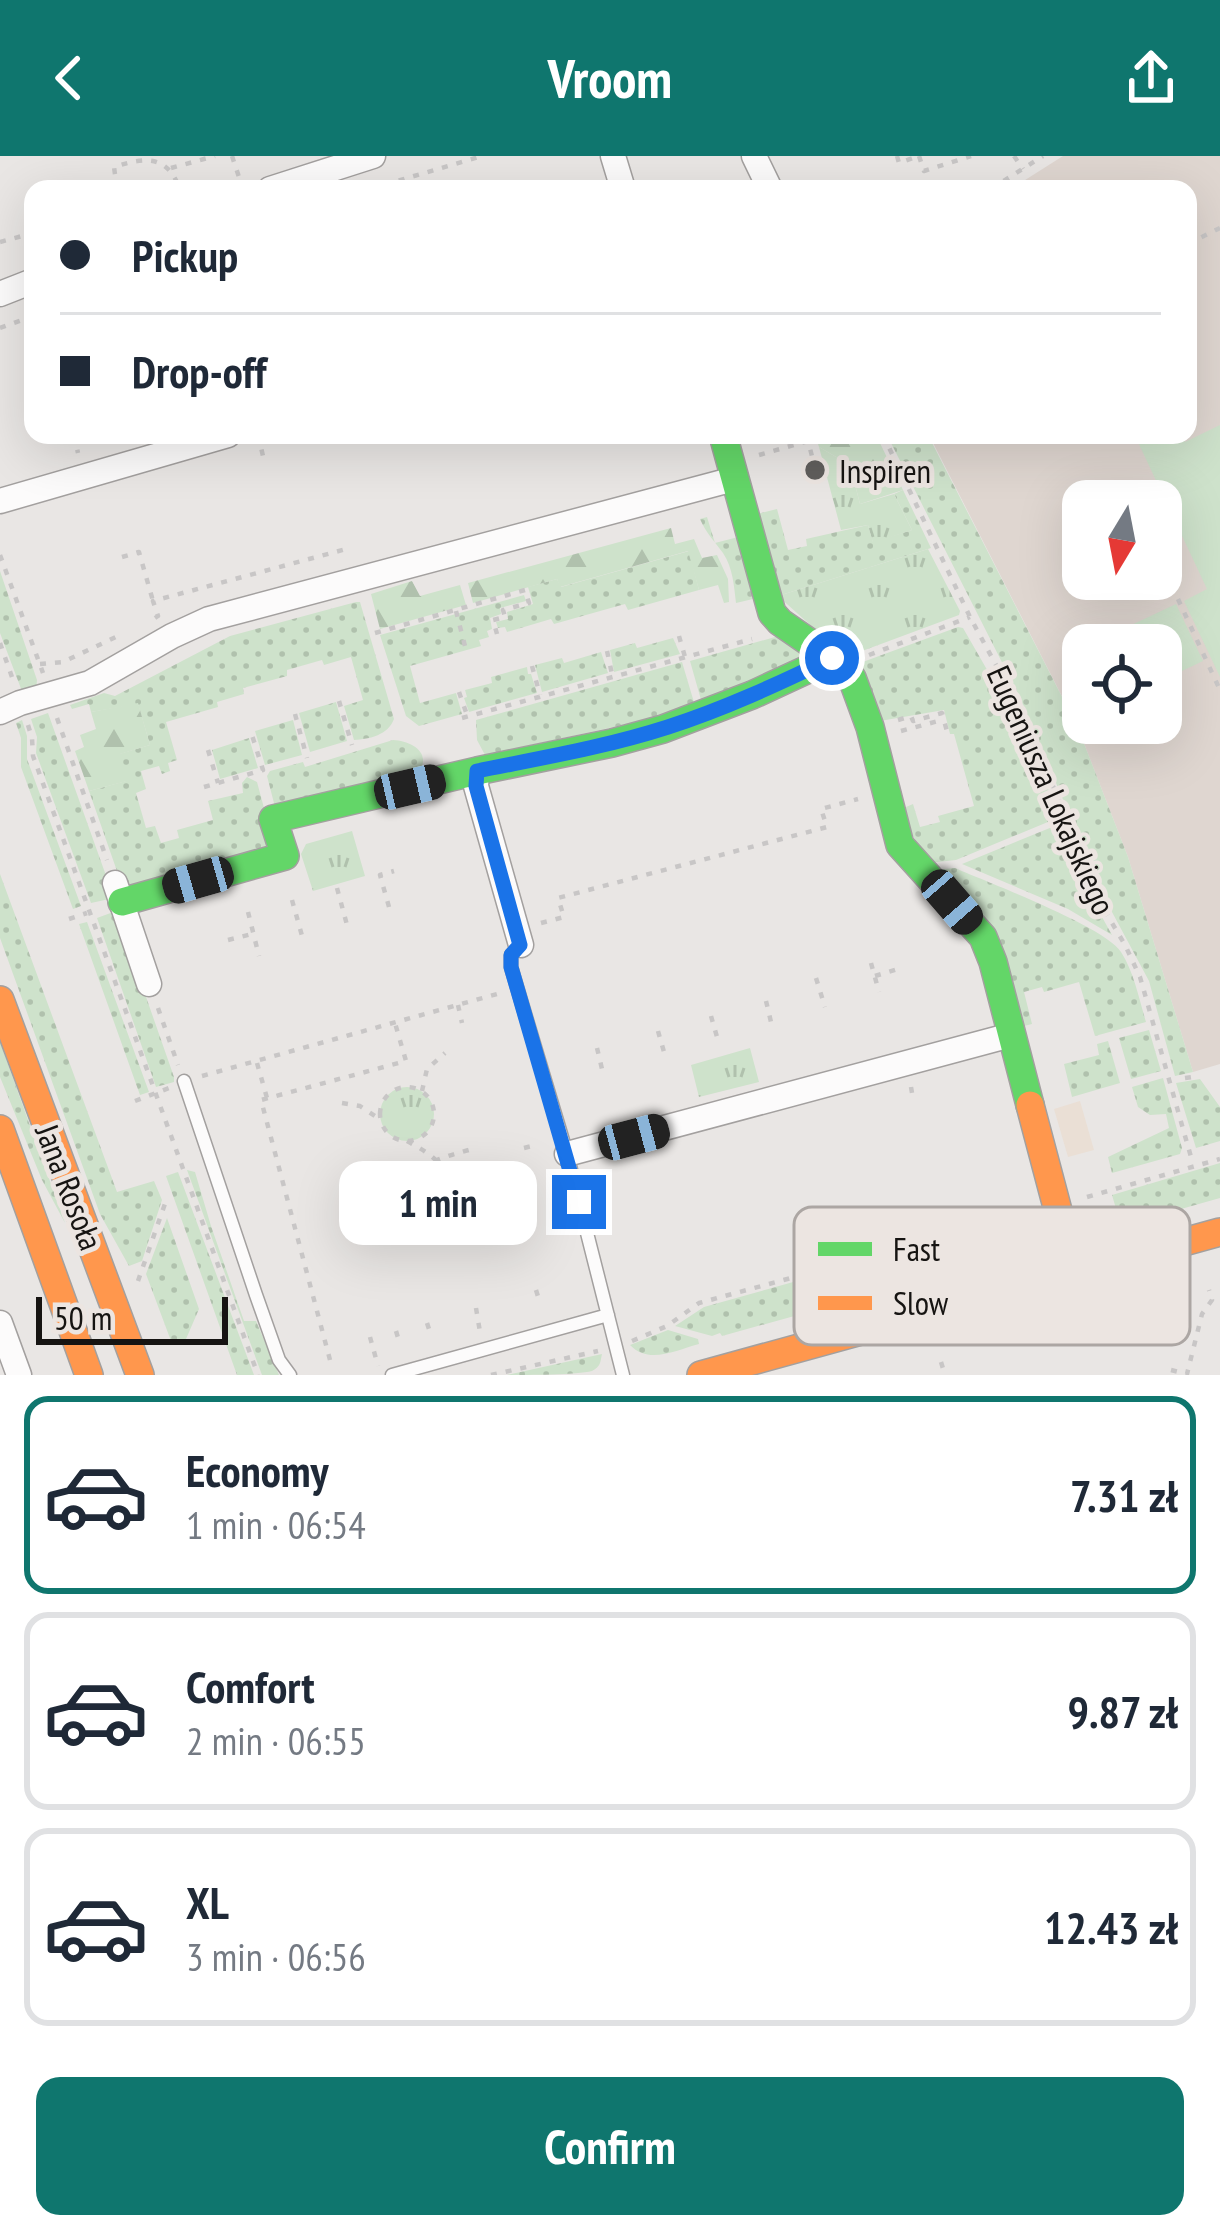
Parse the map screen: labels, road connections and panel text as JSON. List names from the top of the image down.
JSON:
{
  "streets": {
    "street": ["Jana Rosoła"],
    "path": ["Eugeniusza Lokajskiego"]
  },
  "places": ["Inspiren"],
  "legend": ["Fast", "Slow"],
  "scale_bar": "50 m",
  "north": "bottom",
  "page": {
    "header": "Vroom",
    "banner": ["Pickup", "Drop-off"],
    "bubble": "1 min",
    "scale": "50 m",
    "list": [
      {
        "name": "Economy",
        "note": "1 min · 06:54",
        "value": "7.31 zł"
      },
      {
        "name": "Comfort",
        "note": "2 min · 06:55",
        "value": "9.87 zł"
      },
      {
        "name": "XL",
        "note": "3 min · 06:56",
        "value": "12.43 zł"
      }
    ],
    "buttons": "Confirm"
  }
}
